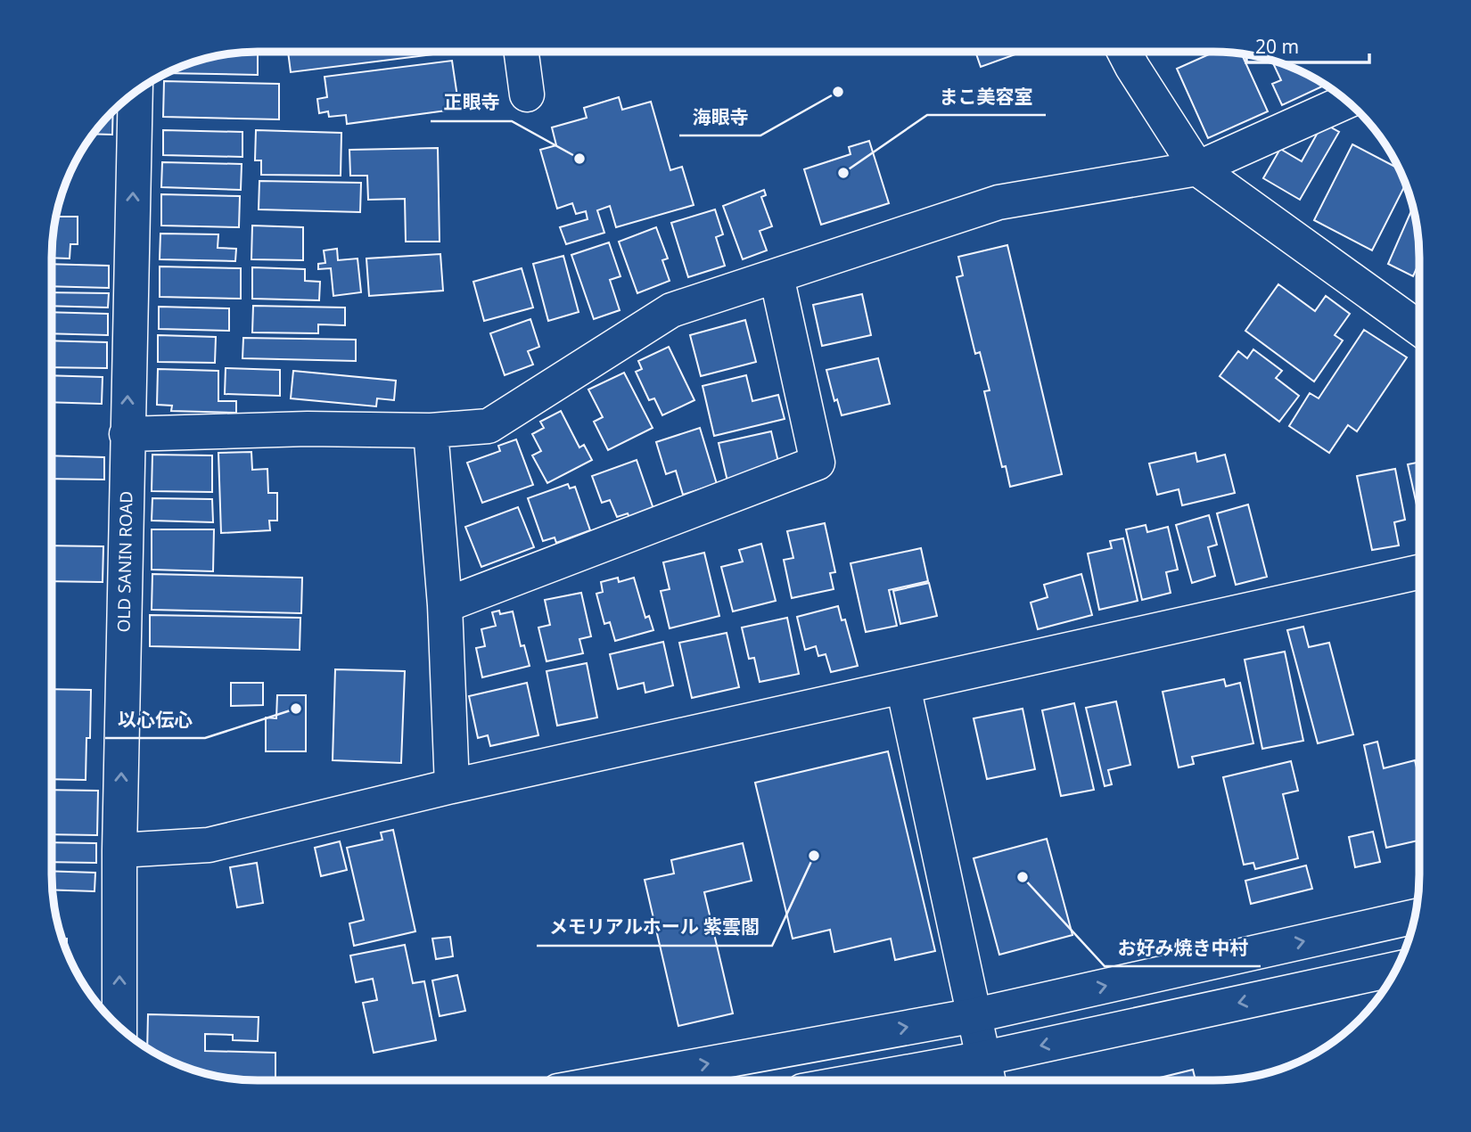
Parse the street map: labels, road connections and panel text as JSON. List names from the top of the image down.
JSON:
{
  "streets": {
    "street": ["OLD SANIN ROAD"]
  },
  "one_way": ["OLD SANIN ROAD"],
  "places": [
    "海眼寺",
    "正眼寺",
    "まこ美容室",
    "以心伝心",
    "メモリアルホール 紫雲閣",
    "お好み焼き中村"
  ],
  "scale_bar": "20 m"
}
